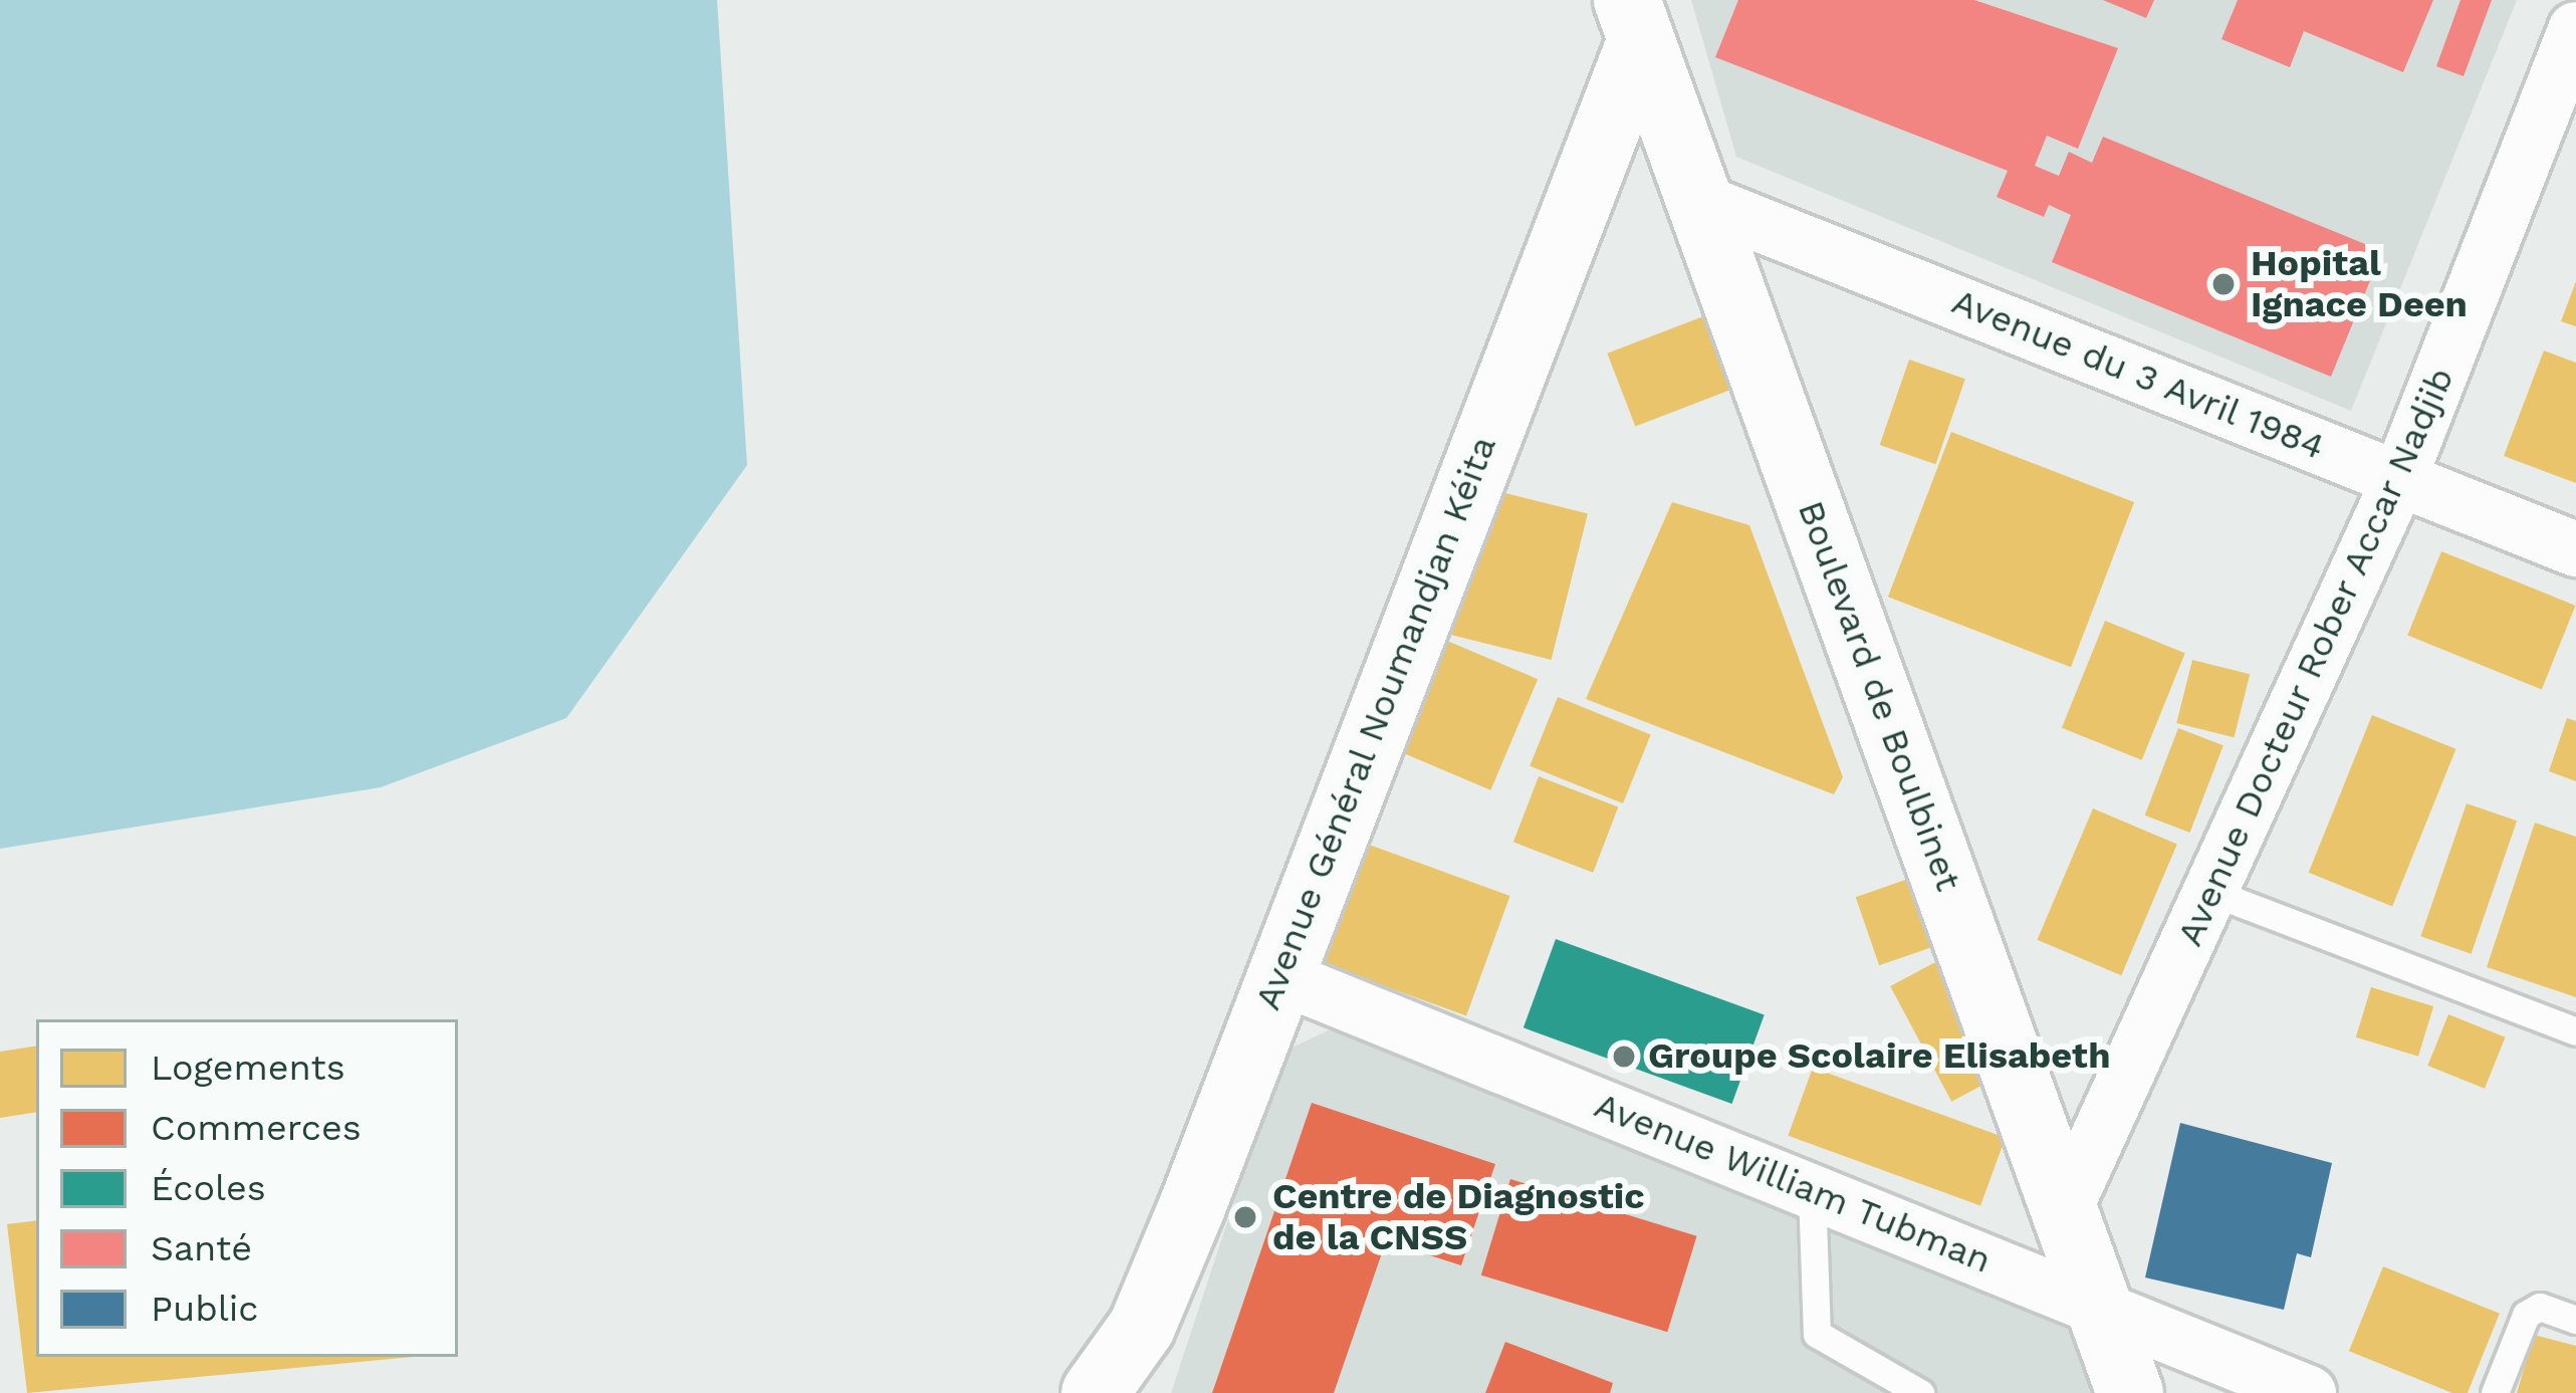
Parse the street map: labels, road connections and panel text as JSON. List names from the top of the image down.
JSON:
{
  "streets": {
    "main road": ["Boulevard de Boulbinet", "Avenue Général Noumandjan Kéita"],
    "street": ["Avenue du 3 Avril 1984", "Avenue Docteur Rober Accar Nadjib", "Avenue William Tubman"]
  },
  "crossings": [
    ["Avenue du 3 Avril 1984", "Avenue Docteur Rober Accar Nadjib"],
    ["Avenue du 3 Avril 1984", "Boulevard de Boulbinet"],
    ["Avenue Docteur Rober Accar Nadjib", "Boulevard de Boulbinet"],
    ["Boulevard de Boulbinet", "Avenue Général Noumandjan Kéita"],
    ["Boulevard de Boulbinet", "Avenue William Tubman"],
    ["Avenue Général Noumandjan Kéita", "Avenue William Tubman"]
  ],
  "places": ["Hopital Ignace Deen", "Groupe Scolaire Elisabeth", "Centre de Diagnostic de la CNSS"],
  "legend": [
    "Logements",
    "Commerces",
    "Écoles",
    "Santé",
    "Public"
  ]
}
